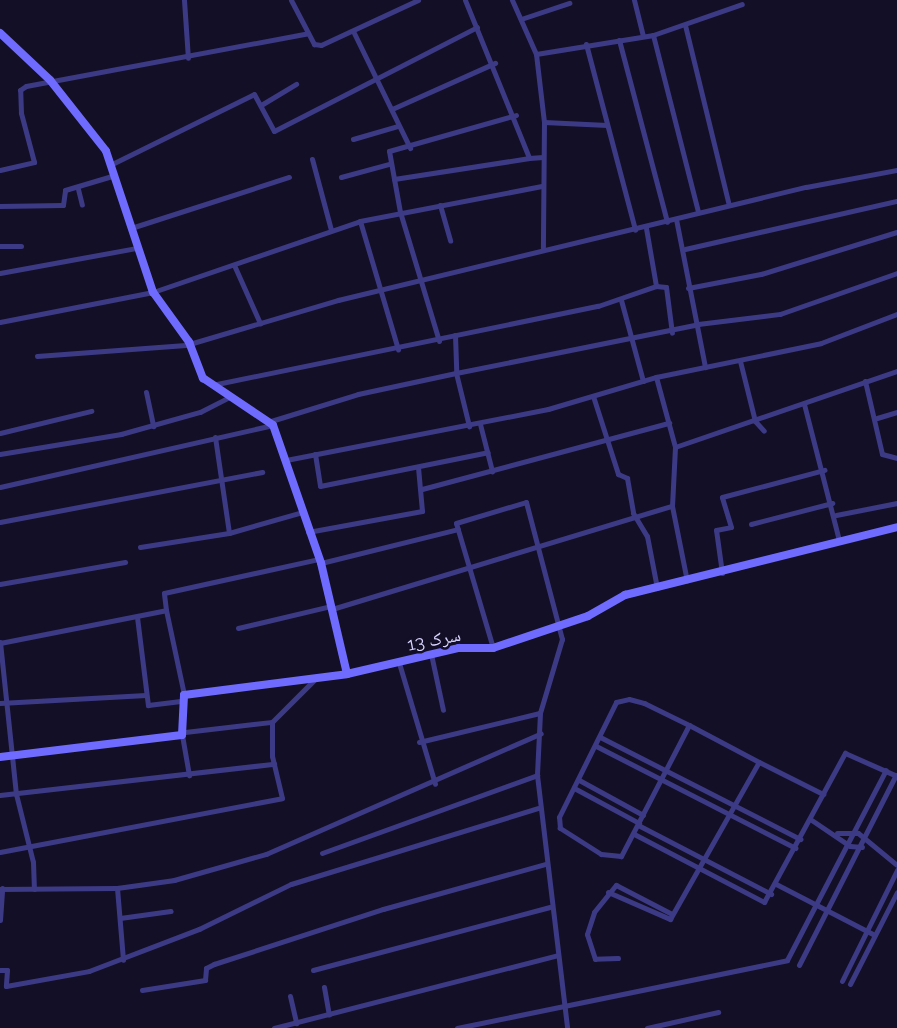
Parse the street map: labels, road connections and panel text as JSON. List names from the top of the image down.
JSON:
{
  "streets": {
    "street": ["سرک 13"]
  }
}
